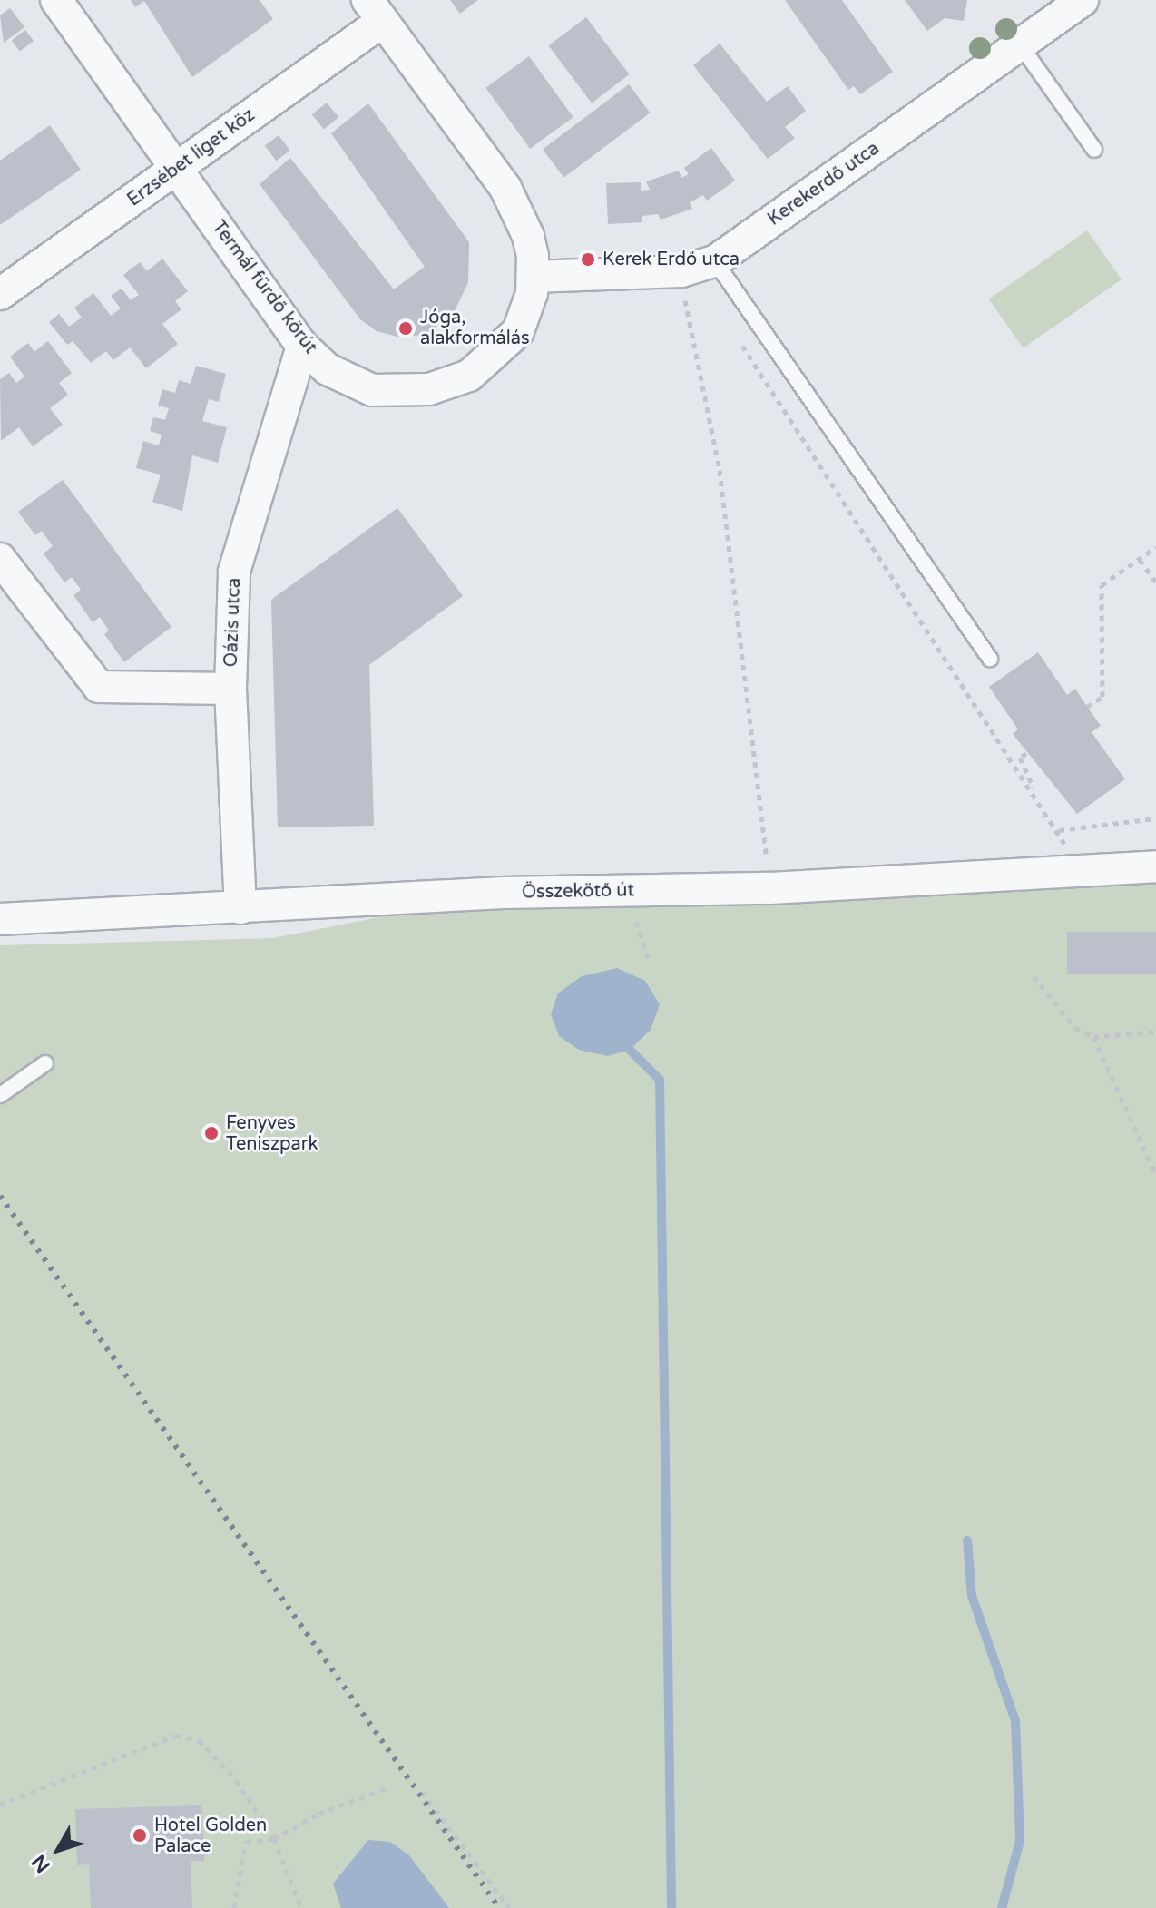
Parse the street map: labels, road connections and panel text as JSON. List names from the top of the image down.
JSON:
{
  "streets": {
    "street": [
      "Erzsébet liget köz",
      "Kerekerdő utca",
      "Termál fürdő körút",
      "Oázis utca",
      "Összekötő út"
    ]
  },
  "crossings": [
    ["Erzsébet liget köz", "Termál fürdő körút"],
    ["Kerekerdő utca", "Termál fürdő körút"],
    ["Termál fürdő körút", "Oázis utca"],
    ["Oázis utca", "Összekötő út"]
  ],
  "places": [
    "Kerek Erdő utca",
    "Jóga, alakformálás",
    "Fenyves Teniszpark",
    "Hotel Golden Palace"
  ],
  "north": "bottom left"
}
